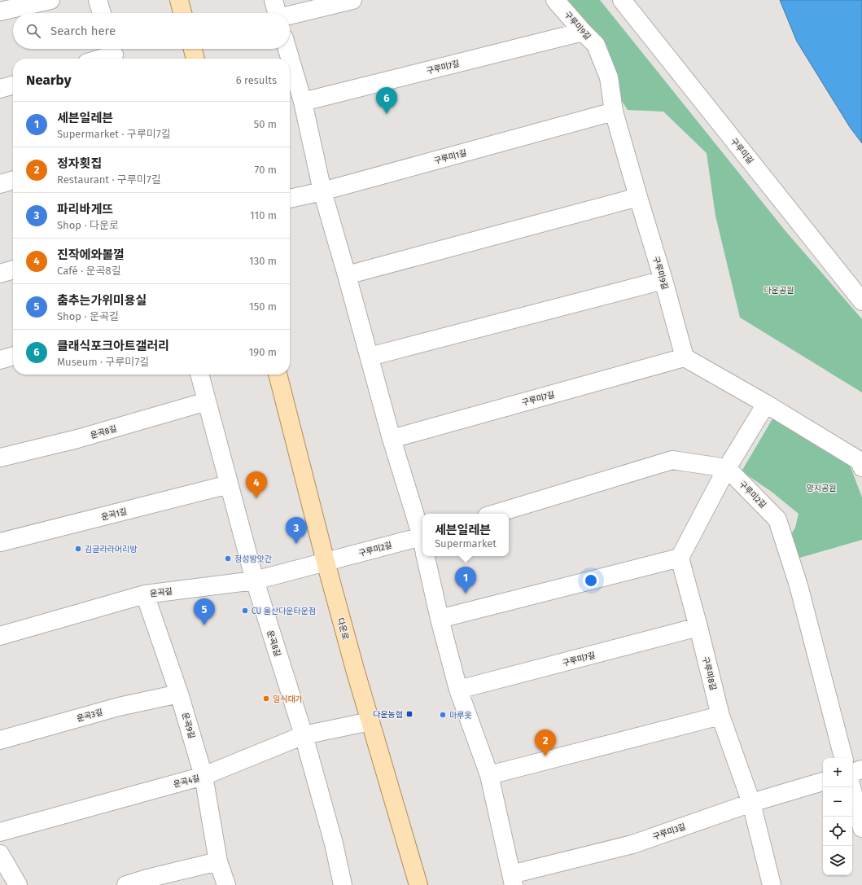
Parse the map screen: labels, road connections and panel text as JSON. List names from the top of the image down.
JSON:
{
  "streets": {
    "main road": ["다운로"],
    "street": [
      "구루미9길",
      "구루미7길",
      "구루미길",
      "구루미1길",
      "운곡8길",
      "구루미2길",
      "운곡1길",
      "운곡길",
      "구루미8길",
      "운곡3길",
      "운곡9길",
      "운곡4길",
      "구루미3길"
    ]
  },
  "crossings": [
    ["구루미9길", "구루미7길"],
    ["구루미9길", "구루미1길"],
    ["구루미7길", "구루미8길"],
    ["운곡8길", "운곡1길"],
    ["운곡8길", "운곡길"],
    ["운곡8길", "운곡4길"],
    ["구루미2길", "운곡길"],
    ["구루미2길", "다운로"],
    ["운곡길", "다운로"],
    ["운곡길", "운곡9길"],
    ["다운로", "운곡4길"],
    ["구루미8길", "구루미3길"],
    ["운곡3길", "운곡9길"],
    ["운곡9길", "운곡4길"]
  ],
  "parks": ["다운공원", "양지공원"],
  "places": {
    "other": [
      "김글라라머리방",
      "정성방앗간",
      "CU 울산다운타운점",
      "일식대가",
      "마루옷"
    ],
    "transit": ["다운농협"]
  },
  "page": {
    "search": "Search here",
    "heading": ["Nearby", "6 results"],
    "pins": [
      "6",
      "4",
      "3",
      "1",
      "5",
      "2"
    ],
    "list": [
      {
        "mark": "1",
        "name": "세븐일레븐",
        "note": "Supermarket · 구루미7길",
        "value": "50 m"
      },
      {
        "mark": "2",
        "name": "정자횟집",
        "note": "Restaurant · 구루미7길",
        "value": "70 m"
      },
      {
        "mark": "3",
        "name": "파리바게뜨",
        "note": "Shop · 다운로",
        "value": "110 m"
      },
      {
        "mark": "4",
        "name": "진작에와볼껄",
        "note": "Café · 운곡8길",
        "value": "130 m"
      },
      {
        "mark": "5",
        "name": "춤추는가위미용실",
        "note": "Shop · 운곡길",
        "value": "150 m"
      },
      {
        "mark": "6",
        "name": "클래식포크아트갤러리",
        "note": "Museum · 구루미7길",
        "value": "190 m"
      }
    ],
    "popup": ["세븐일레븐", "Supermarket"],
    "map_buttons": ["+", "−"]
  }
}
